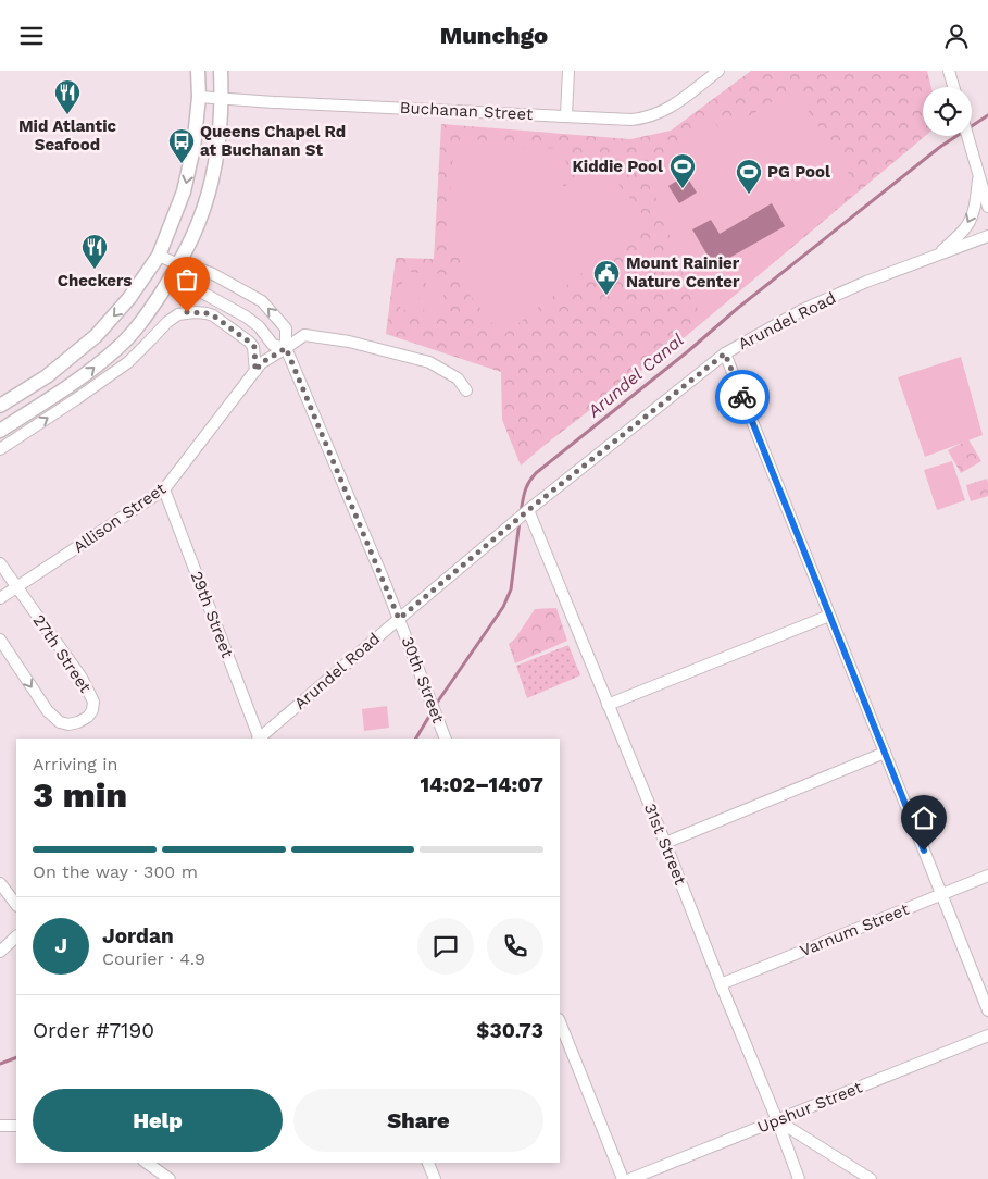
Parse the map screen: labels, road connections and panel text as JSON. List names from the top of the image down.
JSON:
{
  "streets": {
    "street": [
      "Buchanan Street",
      "Arundel Road",
      "Allison Street",
      "29th Street",
      "27th Street",
      "30th Street",
      "31st Street",
      "Varnum Street",
      "Upshur Street"
    ]
  },
  "crossings": [
    ["Arundel Road", "30th Street"],
    ["Arundel Road", "31st Street"],
    ["Allison Street", "29th Street"],
    ["Allison Street", "27th Street"],
    ["Allison Street", "30th Street"],
    ["31st Street", "Varnum Street"],
    ["31st Street", "Upshur Street"]
  ],
  "water": ["Arundel Canal"],
  "places": {
    "restaurant": ["Mid Atlantic Seafood", "Checkers"],
    "bus stop": ["Queens Chapel Rd at Buchanan St"],
    "sports": ["Kiddie Pool", "PG Pool"],
    "public building": ["Mount Rainier Nature Center"]
  },
  "page": {
    "header": "Munchgo",
    "heading": ["3 min", "Arriving in", "14:02–14:07"],
    "panel": [
      "Jordan",
      "Courier · 4.9",
      "Order #7190",
      "$30.73"
    ],
    "bar": "On the way · 300 m",
    "round": "J",
    "buttons": ["Help", "Share"]
  }
}
